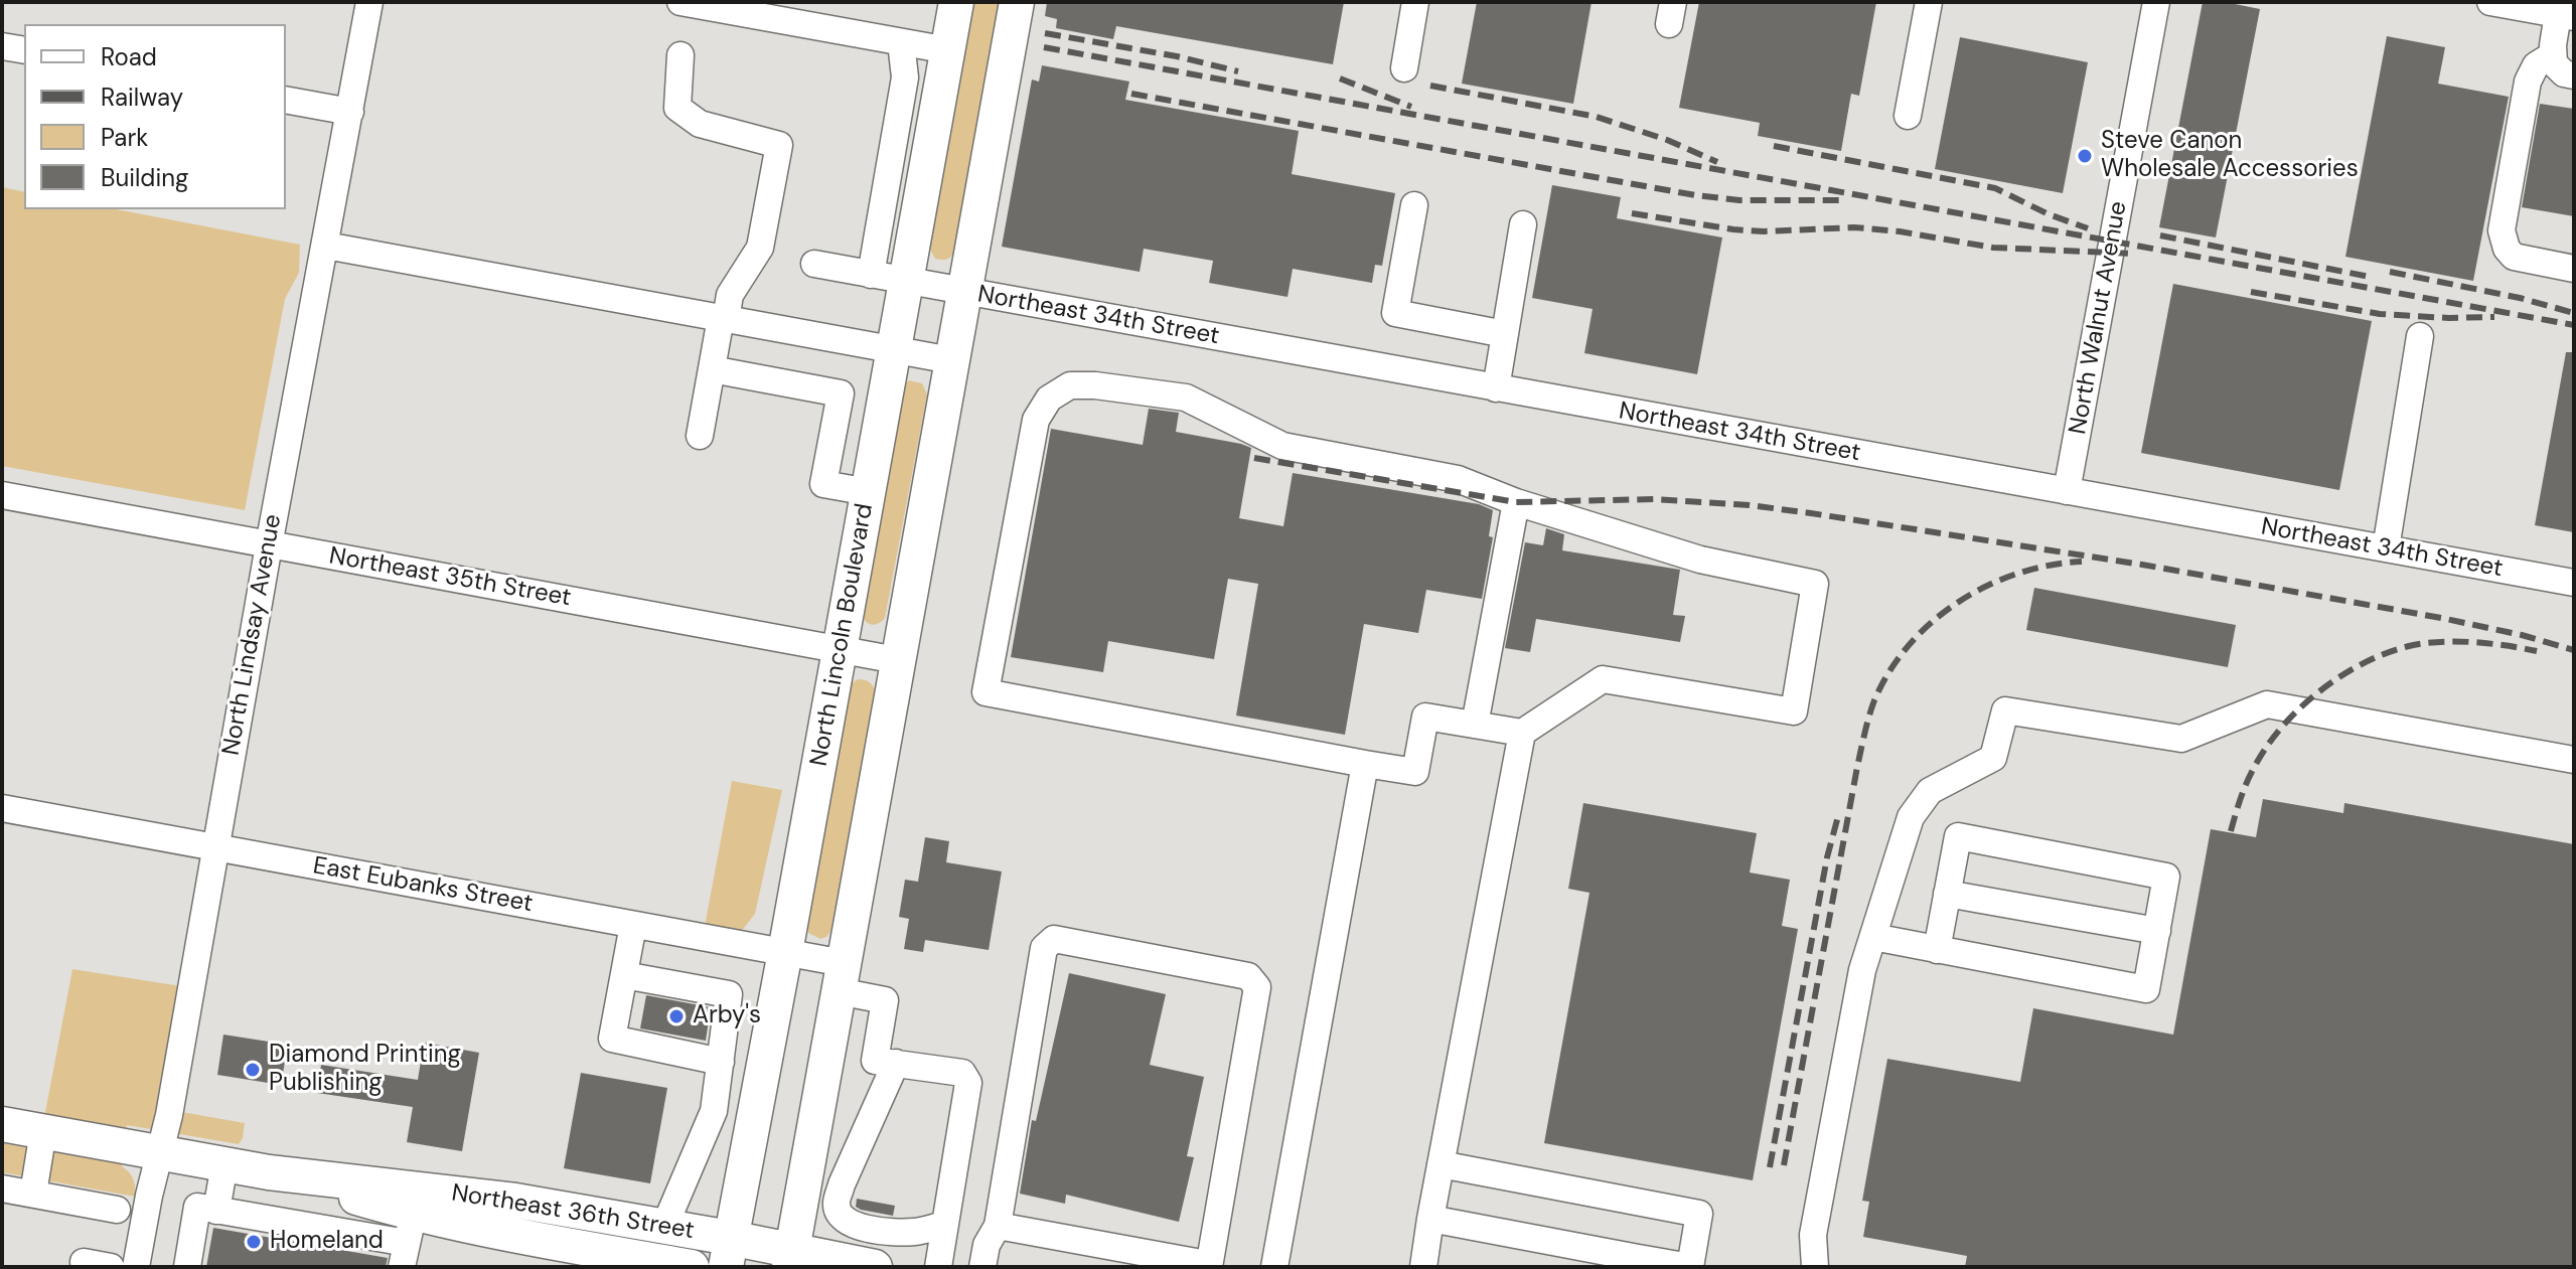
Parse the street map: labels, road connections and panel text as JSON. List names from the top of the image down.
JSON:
{
  "streets": {
    "main road": ["North Lincoln Boulevard", "Northeast 36th Street"],
    "street": [
      "Northeast 34th Street",
      "North Walnut Avenue",
      "Northeast 35th Street",
      "North Lindsay Avenue",
      "East Eubanks Street"
    ]
  },
  "crossings": [
    ["Northeast 34th Street", "North Walnut Avenue"],
    ["Northeast 34th Street", "North Lincoln Boulevard"],
    ["Northeast 35th Street", "North Lindsay Avenue"],
    ["Northeast 35th Street", "North Lincoln Boulevard"],
    ["North Lindsay Avenue", "East Eubanks Street"],
    ["North Lindsay Avenue", "Northeast 36th Street"],
    ["North Lincoln Boulevard", "East Eubanks Street"],
    ["North Lincoln Boulevard", "Northeast 36th Street"]
  ],
  "places": [
    "Steve Canon Wholesale Accessories",
    "Arby's",
    "Diamond Printing Publishing",
    "Homeland"
  ],
  "legend": [
    "Road",
    "Railway",
    "Park",
    "Building"
  ]
}
